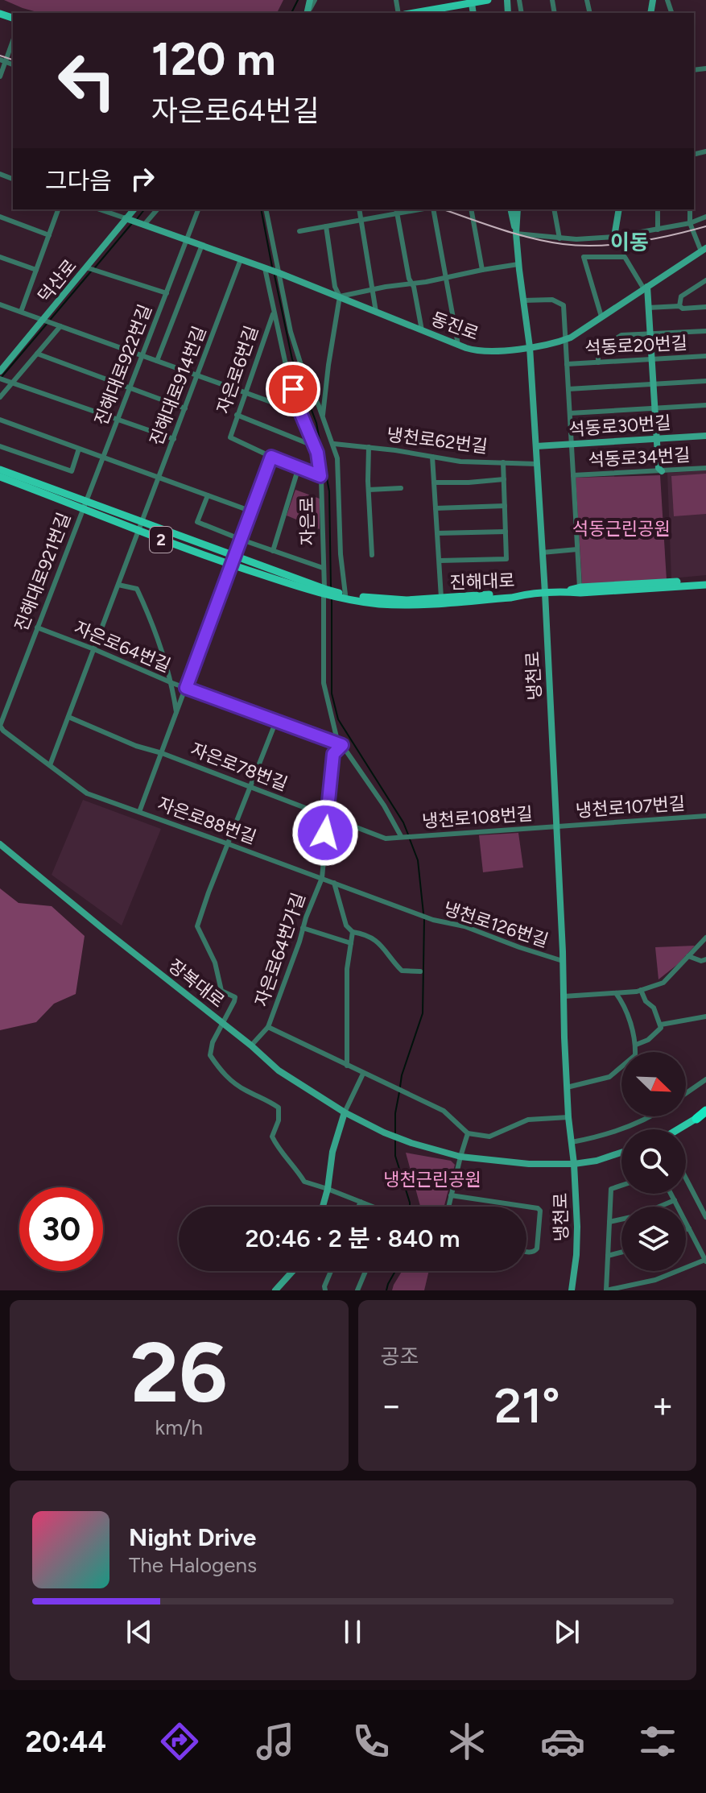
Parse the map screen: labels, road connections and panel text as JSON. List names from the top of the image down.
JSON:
{
  "streets": {
    "main road": [
      "덕산로",
      "동진로",
      "석동로30번길",
      "2",
      "진해대로",
      "냉천로",
      "장복대로"
    ],
    "street": [
      "석동로20번길",
      "진해대로922번길",
      "자은로6번길",
      "진해대로914번길",
      "냉천로62번길",
      "석동로34번길",
      "자은로",
      "진해대로921번길",
      "자은로64번길",
      "자은로78번길",
      "냉천로107번길",
      "냉천로108번길",
      "자은로88번길",
      "냉천로126번길",
      "자은로64번가길"
    ]
  },
  "crossings": [
    ["덕산로", "동진로"],
    ["덕산로", "진해대로922번길"],
    ["동진로", "진해대로922번길"],
    ["동진로", "진해대로914번길"],
    ["동진로", "자은로"],
    ["동진로", "냉천로"],
    ["진해대로922번길", "2"],
    ["진해대로922번길", "진해대로921번길"],
    ["자은로6번길", "자은로"],
    ["진해대로914번길", "2"],
    ["진해대로914번길", "자은로64번길"],
    ["진해대로914번길", "자은로78번길"],
    ["진해대로914번길", "자은로88번길"],
    ["석동로30번길", "냉천로"],
    ["냉천로62번길", "냉천로"],
    ["자은로", "2"],
    ["자은로", "자은로64번길"],
    ["자은로", "자은로78번길"],
    ["자은로", "냉천로108번길"],
    ["자은로", "자은로64번가길"],
    ["2", "진해대로921번길"],
    ["2", "진해대로"],
    ["2", "냉천로"],
    ["진해대로921번길", "자은로64번길"],
    ["진해대로921번길", "자은로88번길"],
    ["자은로64번길", "자은로64번가길"],
    ["냉천로", "냉천로107번길"],
    ["냉천로", "냉천로108번길"],
    ["냉천로", "냉천로126번길"],
    ["자은로78번길", "냉천로108번길"],
    ["자은로78번길", "자은로64번가길"],
    ["냉천로107번길", "냉천로108번길"],
    ["자은로88번길", "냉천로126번길"],
    ["자은로88번길", "자은로64번가길"],
    ["자은로64번가길", "장복대로"]
  ],
  "districts": ["이동"],
  "parks": ["석동근린공원", "냉천근린공원"],
  "north": "bottom right",
  "page": {
    "turn": ["120 m", "자은로64번길"],
    "then": "그다음",
    "limit": "30",
    "trip": "20:46 · 2 분 · 840 m",
    "tile": [
      ["26", "km/h"],
      "공조"
    ],
    "heat": ["−", "21°", "+"],
    "song": ["Night Drive", "The Halogens"],
    "tabs": "20:44"
  }
}
